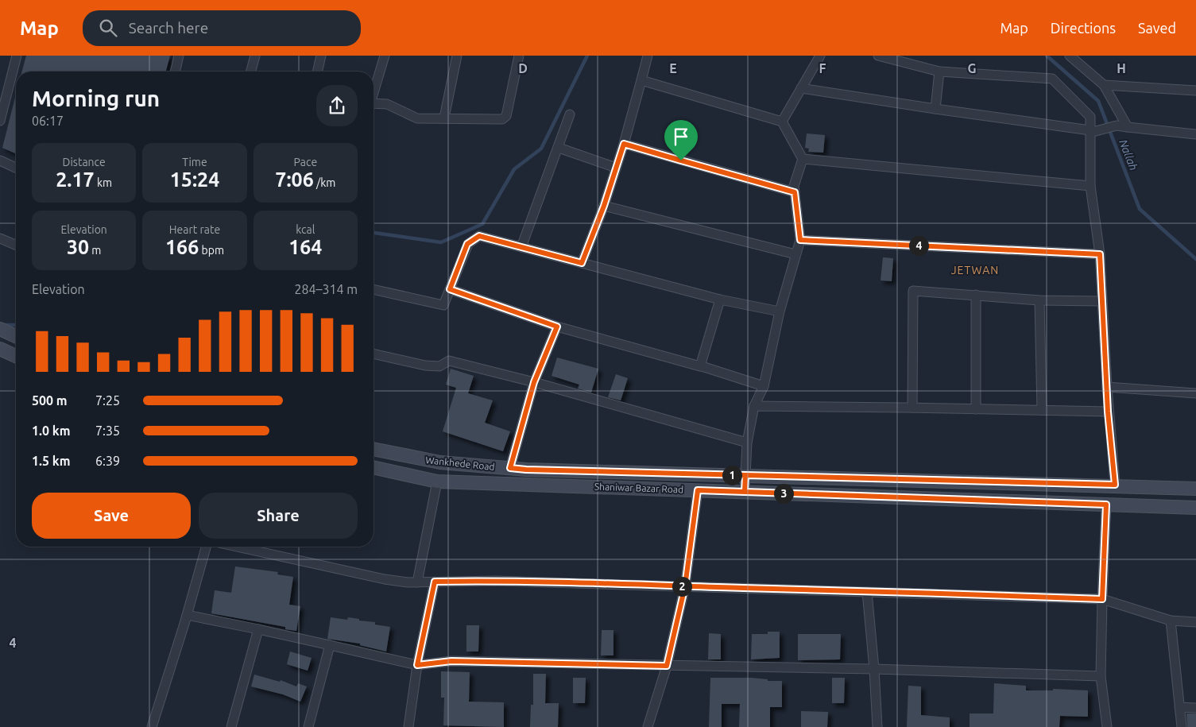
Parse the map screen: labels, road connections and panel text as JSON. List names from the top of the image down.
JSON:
{
  "streets": {
    "main road": ["Wankhede Road", "Shaniwar Bazar Road"]
  },
  "districts": ["JETWAN"],
  "water": ["Nallah"],
  "page": {
    "header": "Map",
    "search": "Search here",
    "nav": ["Map", "Directions", "Saved"],
    "heading": ["Morning run", "06:17"],
    "stats": [
      ["Distance", "2.17 km"],
      ["Time", "15:24"],
      ["Pace", "7:06 /km"],
      ["Elevation", "30 m"],
      ["Heart rate", "166 bpm"],
      ["kcal", "164"]
    ],
    "pins": [
      "4",
      "1",
      "3",
      "2"
    ],
    "chart": ["Elevation", "284–314 m"],
    "list": [
      {
        "name": "500 m",
        "note": "7:25"
      },
      {
        "name": "1.0 km",
        "note": "7:35"
      },
      {
        "name": "1.5 km",
        "note": "6:39"
      }
    ],
    "buttons": ["Save", "Share"]
  },
  "grid": {
    "columns": [
      "D",
      "E",
      "F",
      "G",
      "H"
    ],
    "rows": ["4"]
  }
}
